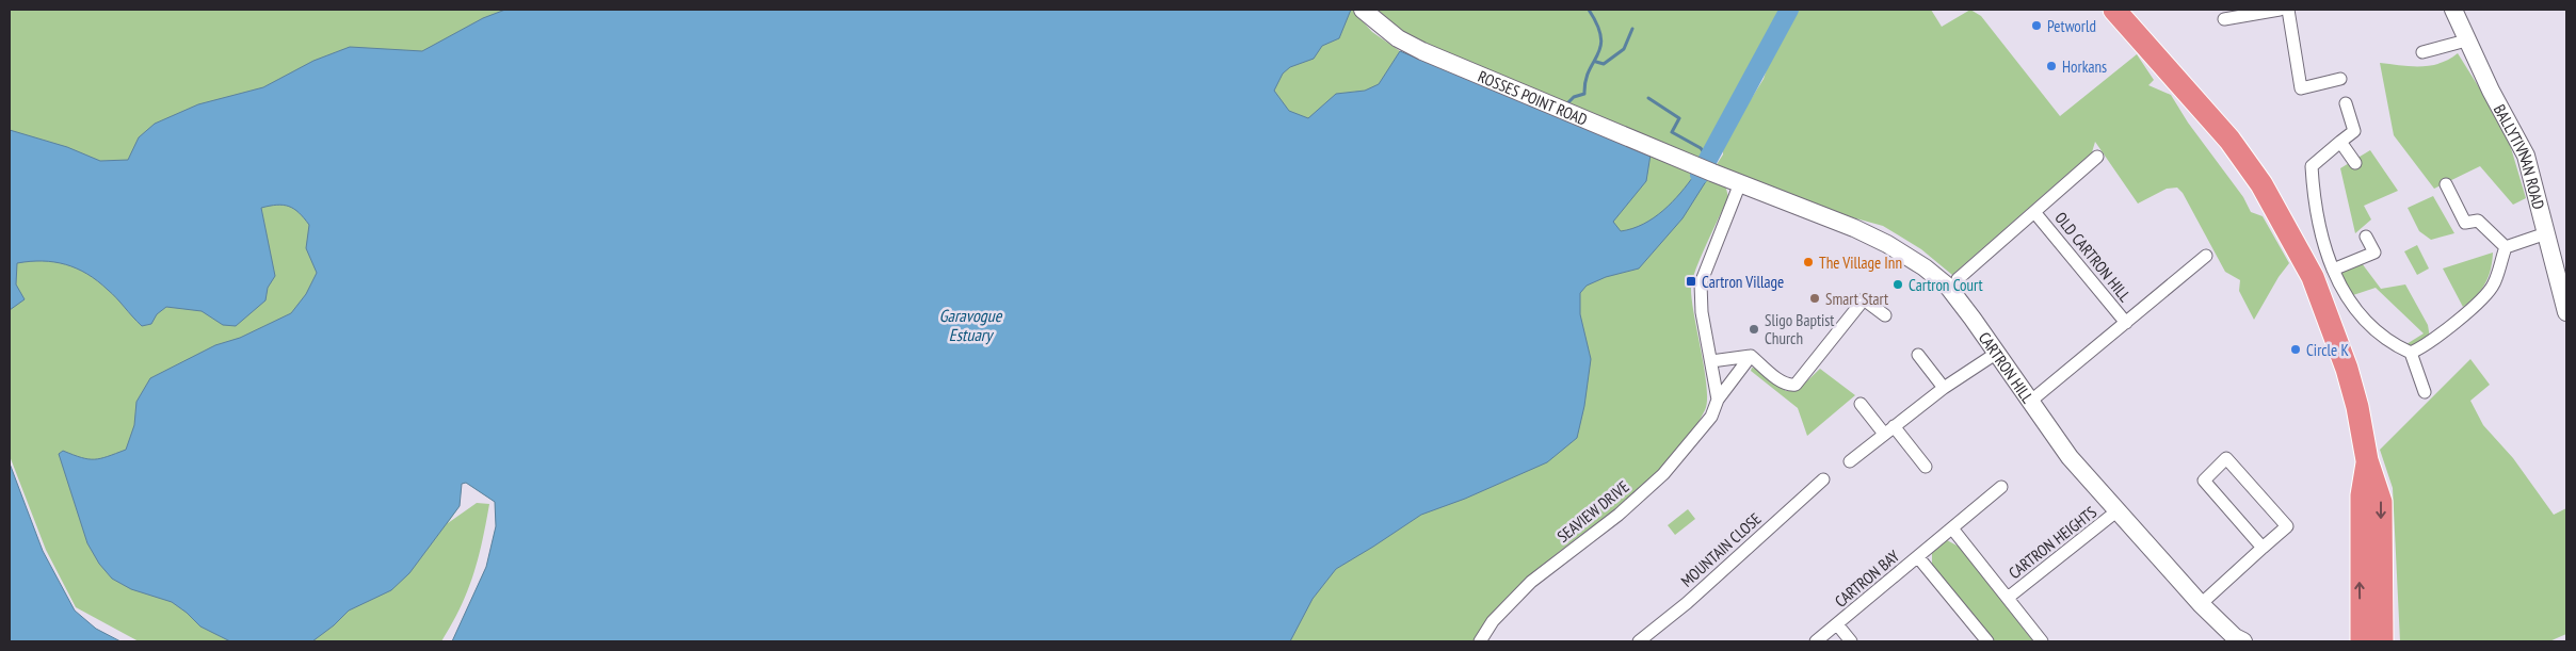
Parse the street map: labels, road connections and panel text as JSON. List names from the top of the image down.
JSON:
{
  "streets": {
    "main road": ["ROSSES POINT ROAD", "BALLYTIVNAN ROAD", "CARTRON HILL"],
    "street": [
      "OLD CARTRON HILL",
      "SEAVIEW DRIVE",
      "CARTRON HEIGHTS",
      "MOUNTAIN CLOSE",
      "CARTRON BAY"
    ]
  },
  "crossings": [
    ["ROSSES POINT ROAD", "CARTRON HILL"],
    ["OLD CARTRON HILL", "CARTRON HILL"],
    ["CARTRON HILL", "CARTRON HEIGHTS"]
  ],
  "water": ["Garavogue Estuary"],
  "places": {
    "other": [
      "Petworld",
      "Horkans",
      "The Village Inn",
      "Cartron Court",
      "Smart Start",
      "Sligo Baptist Church",
      "Circle K"
    ],
    "transit": ["Cartron Village"]
  }
}
